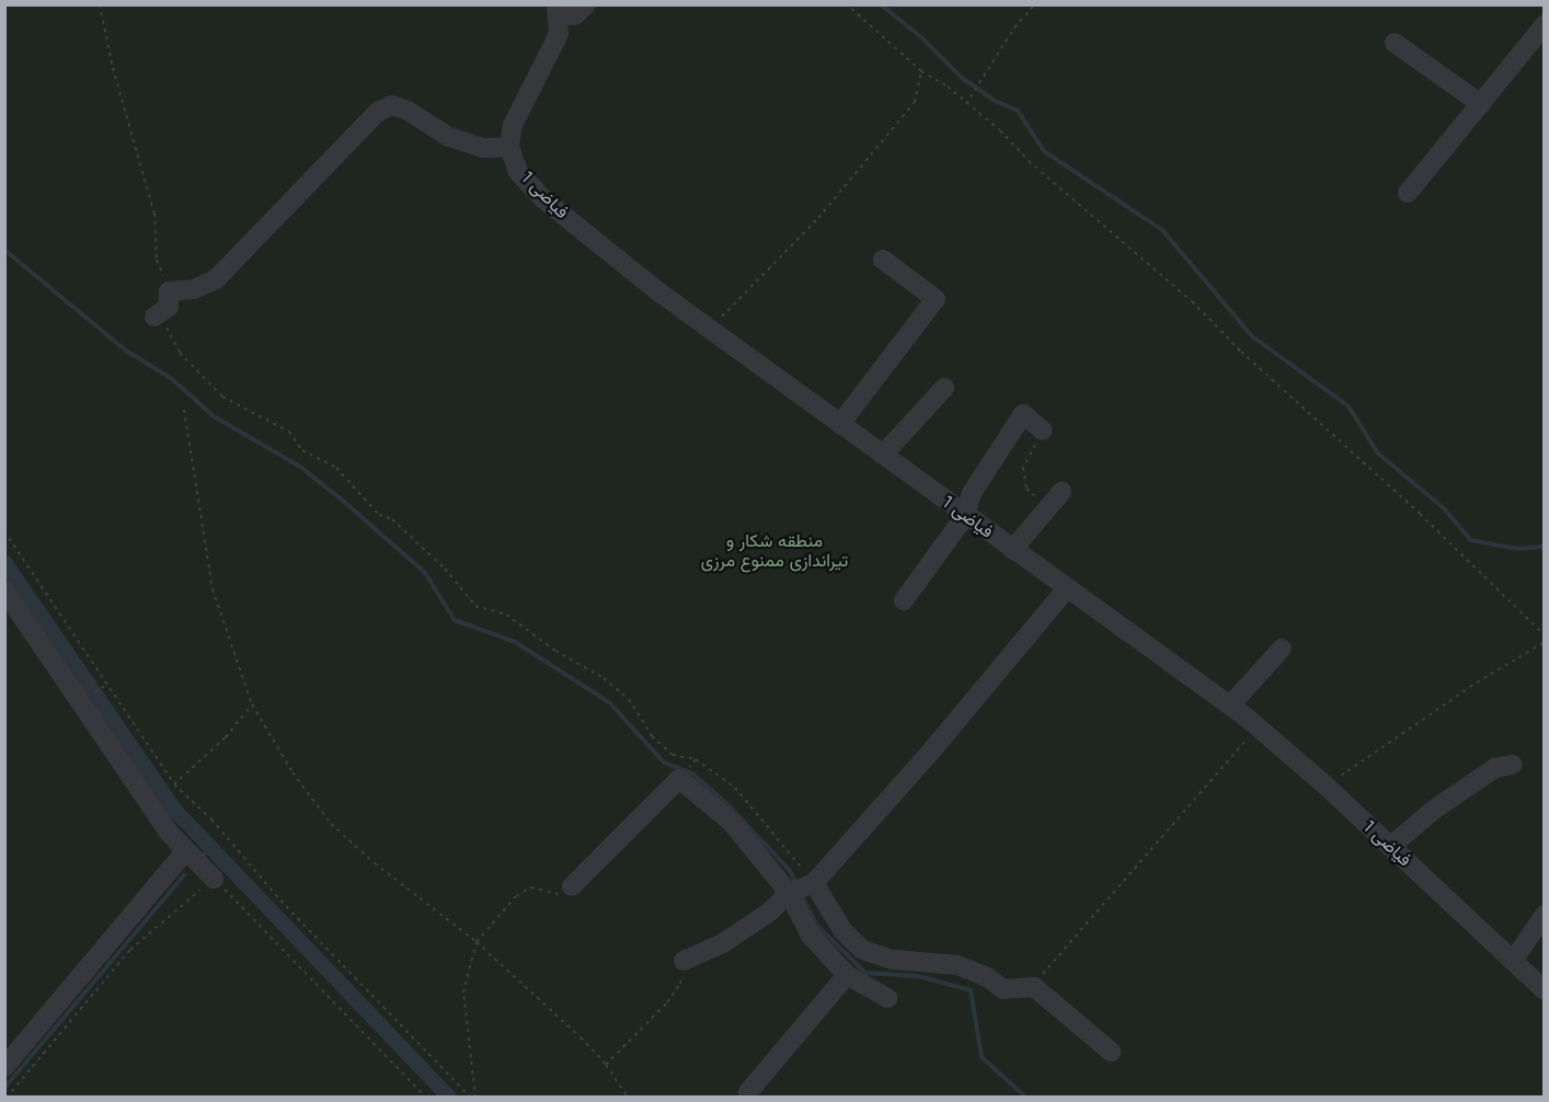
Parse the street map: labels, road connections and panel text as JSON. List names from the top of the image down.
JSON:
{
  "streets": {
    "street": ["فیاضی 1"]
  },
  "parks": ["منطقه شکار و تیراندازی ممنوع مرزی"]
}
